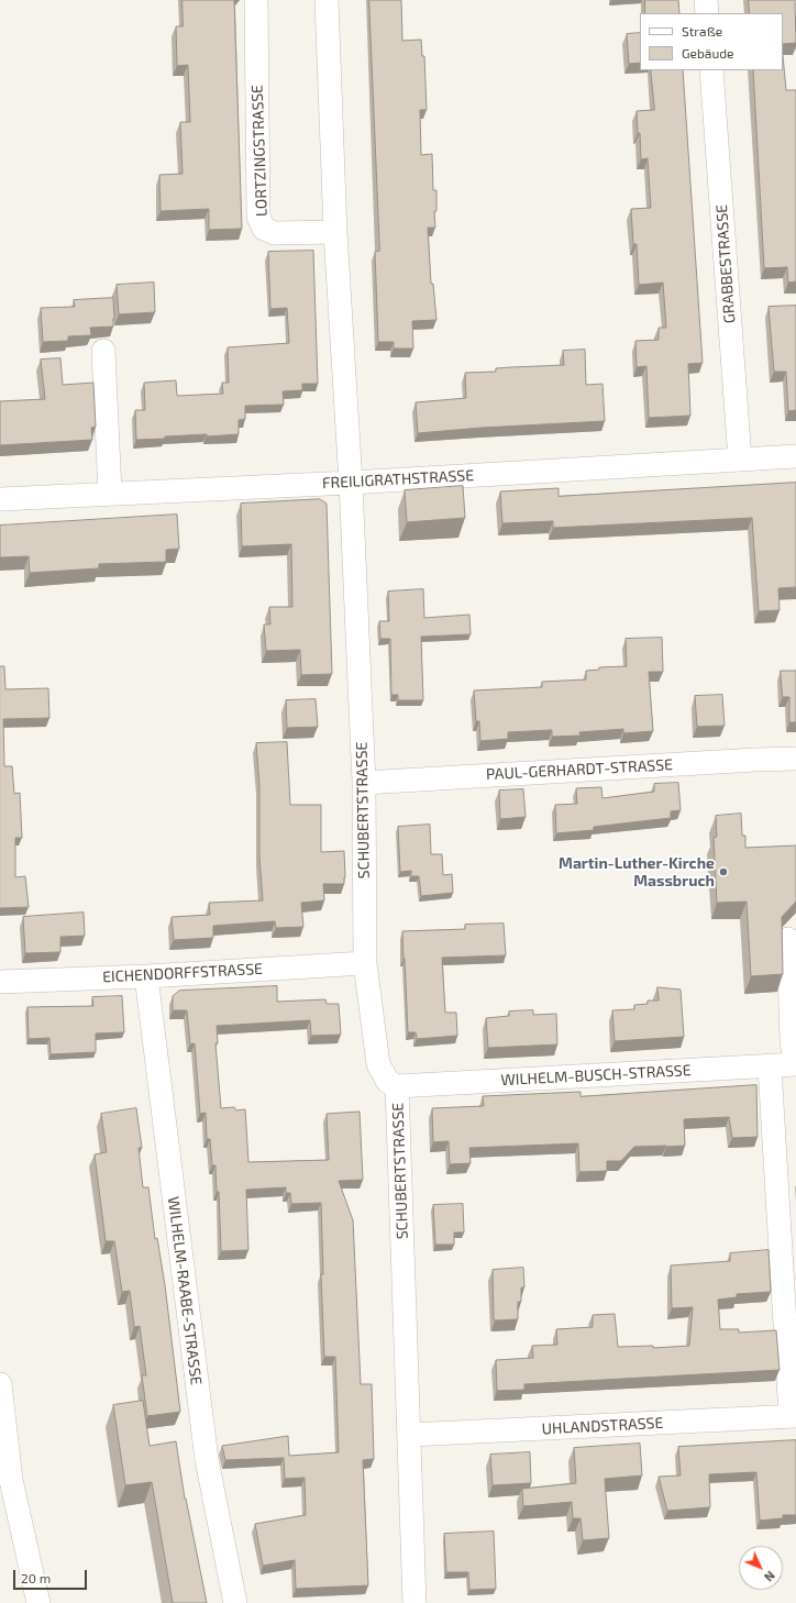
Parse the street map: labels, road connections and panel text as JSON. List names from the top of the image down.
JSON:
{
  "streets": {
    "street": [
      "LORTZINGSTRASSE",
      "GRABBESTRASSE",
      "FREILIGRATHSTRASSE",
      "PAUL-GERHARDT-STRASSE",
      "SCHUBERTSTRASSE",
      "EICHENDORFFSTRASSE",
      "WILHELM-BUSCH-STRASSE",
      "WILHELM-RAABE-STRASSE",
      "UHLANDSTRASSE"
    ]
  },
  "crossings": [
    ["GRABBESTRASSE", "FREILIGRATHSTRASSE"],
    ["FREILIGRATHSTRASSE", "SCHUBERTSTRASSE"],
    ["PAUL-GERHARDT-STRASSE", "SCHUBERTSTRASSE"],
    ["SCHUBERTSTRASSE", "EICHENDORFFSTRASSE"],
    ["SCHUBERTSTRASSE", "WILHELM-BUSCH-STRASSE"],
    ["SCHUBERTSTRASSE", "UHLANDSTRASSE"],
    ["EICHENDORFFSTRASSE", "WILHELM-RAABE-STRASSE"]
  ],
  "places": ["Martin-Luther-Kirche Massbruch"],
  "legend": ["Straße", "Gebäude"],
  "scale_bar": "20 m",
  "north": "bottom right"
}
